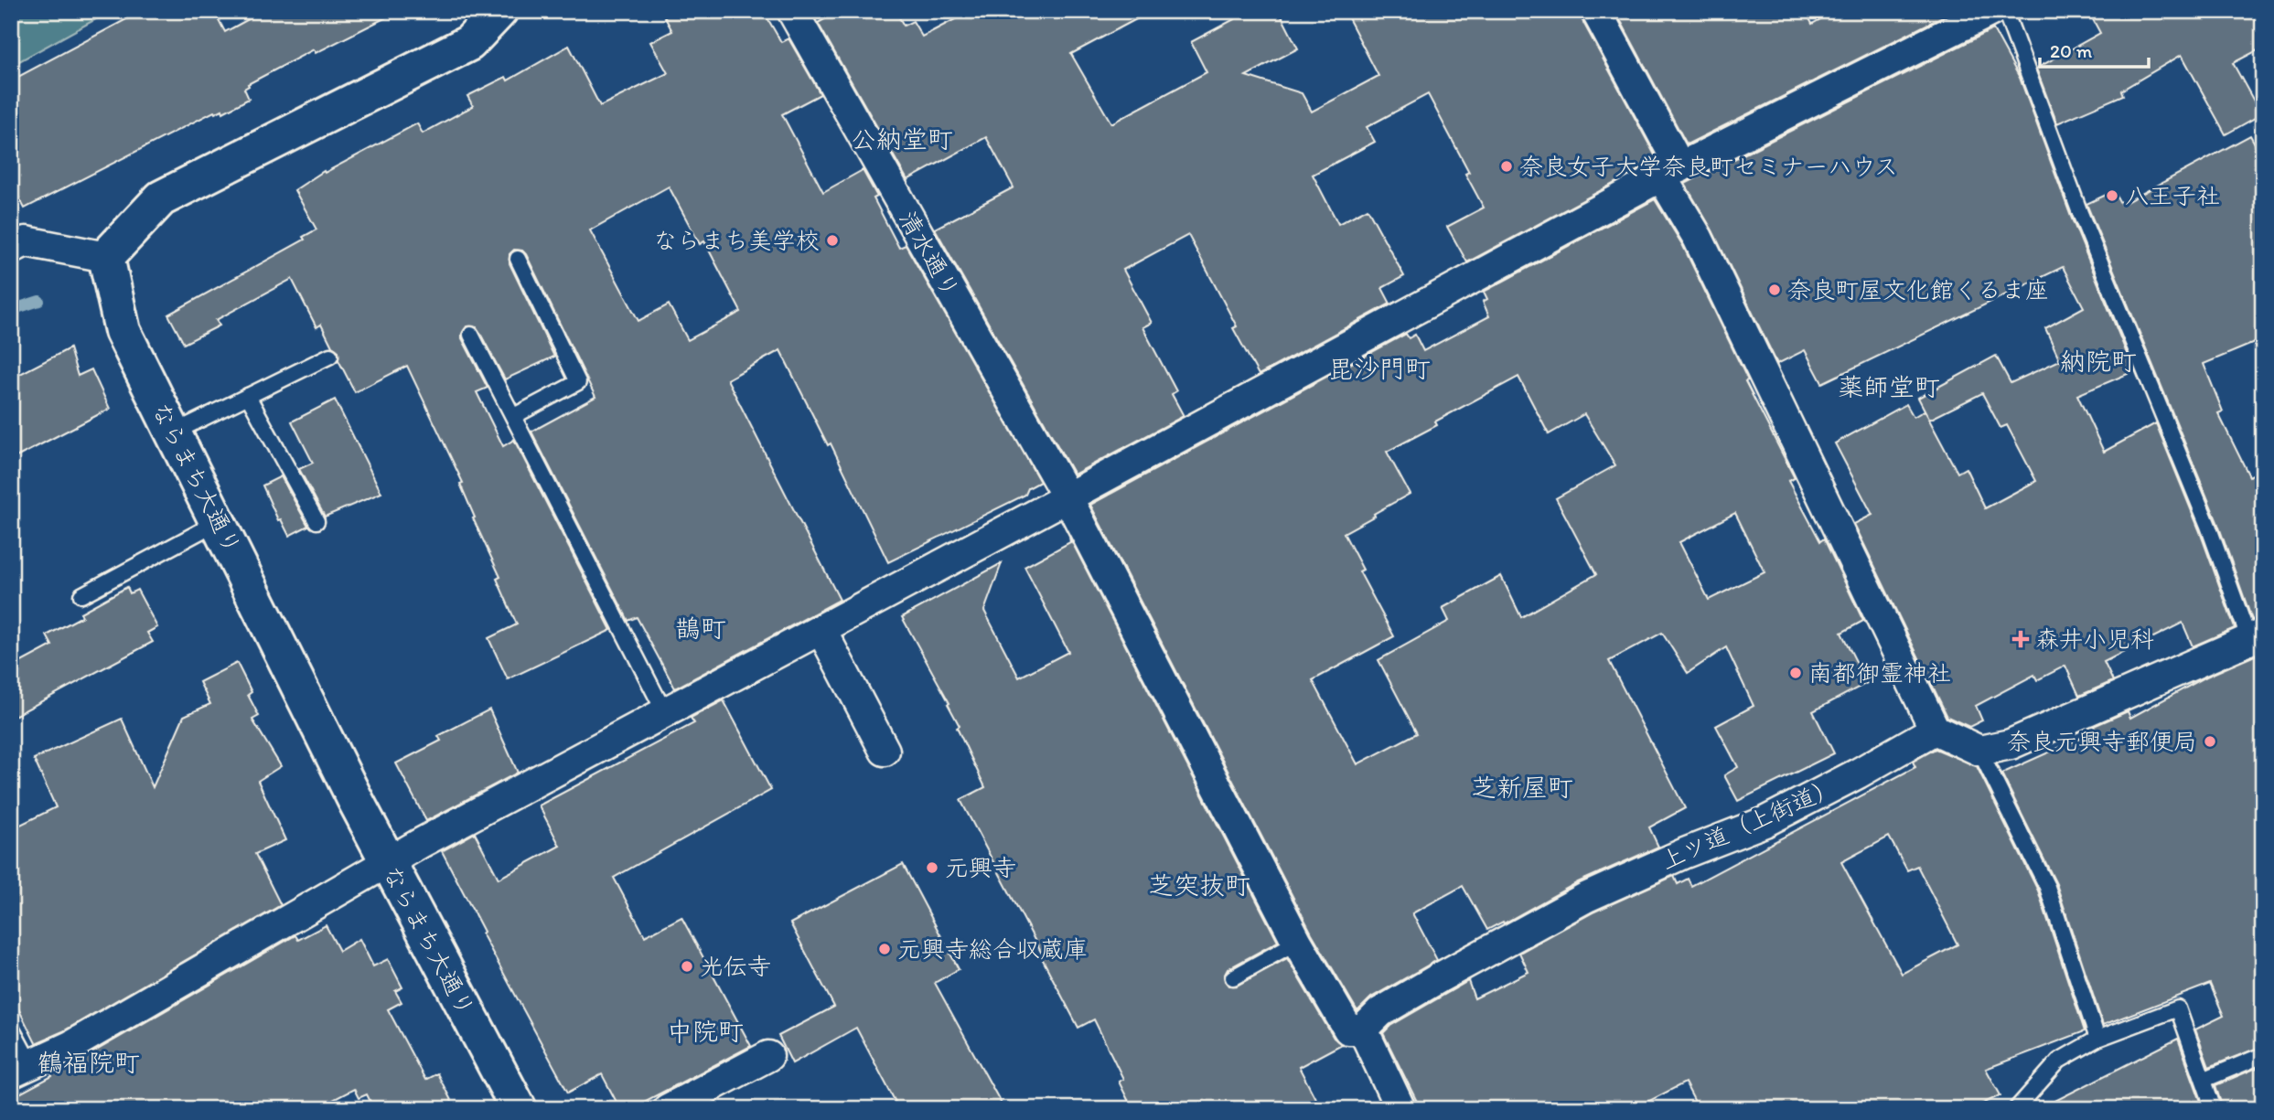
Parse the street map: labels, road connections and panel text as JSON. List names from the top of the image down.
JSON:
{
  "streets": {
    "street": ["清水通り", "ならまち大通り", "上ツ道（上街道）"]
  },
  "crossings": [
    ["清水通り", "上ツ道（上街道）"]
  ],
  "districts": [
    "公納堂町",
    "納院町",
    "毘沙門町",
    "薬師堂町",
    "鵲町",
    "芝新屋町",
    "芝突抜町",
    "中院町",
    "鶴福院町"
  ],
  "places": {
    "other": [
      "奈良女子大学奈良町セミナーハウス",
      "八王子社",
      "ならまち美学校",
      "奈良町屋文化館くるま座",
      "南都御霊神社",
      "奈良元興寺郵便局",
      "元興寺",
      "元興寺総合収蔵庫",
      "光伝寺"
    ],
    "health": ["森井小児科"]
  },
  "scale_bar": "20 m"
}
